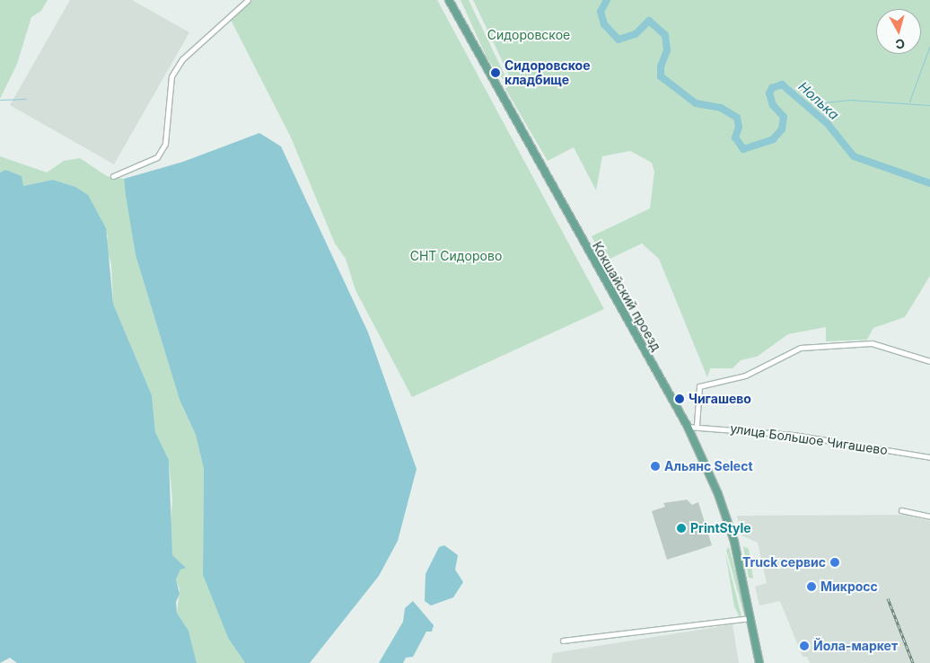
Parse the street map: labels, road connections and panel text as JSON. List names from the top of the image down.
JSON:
{
  "streets": {
    "main road": ["Кокшайский проезд"],
    "street": ["улица Большое Чигашево"]
  },
  "crossings": [
    ["Кокшайский проезд", "улица Большое Чигашево"]
  ],
  "water": ["Нолька"],
  "parks": ["Сидоровское", "СНТ Сидорово"],
  "places": [
    "Сидоровское кладбище",
    "Чигашево",
    "Альянс Select",
    "PrintStyle",
    "Truck сервис",
    "Микросс",
    "Йола-маркет"
  ],
  "north": "bottom"
}
